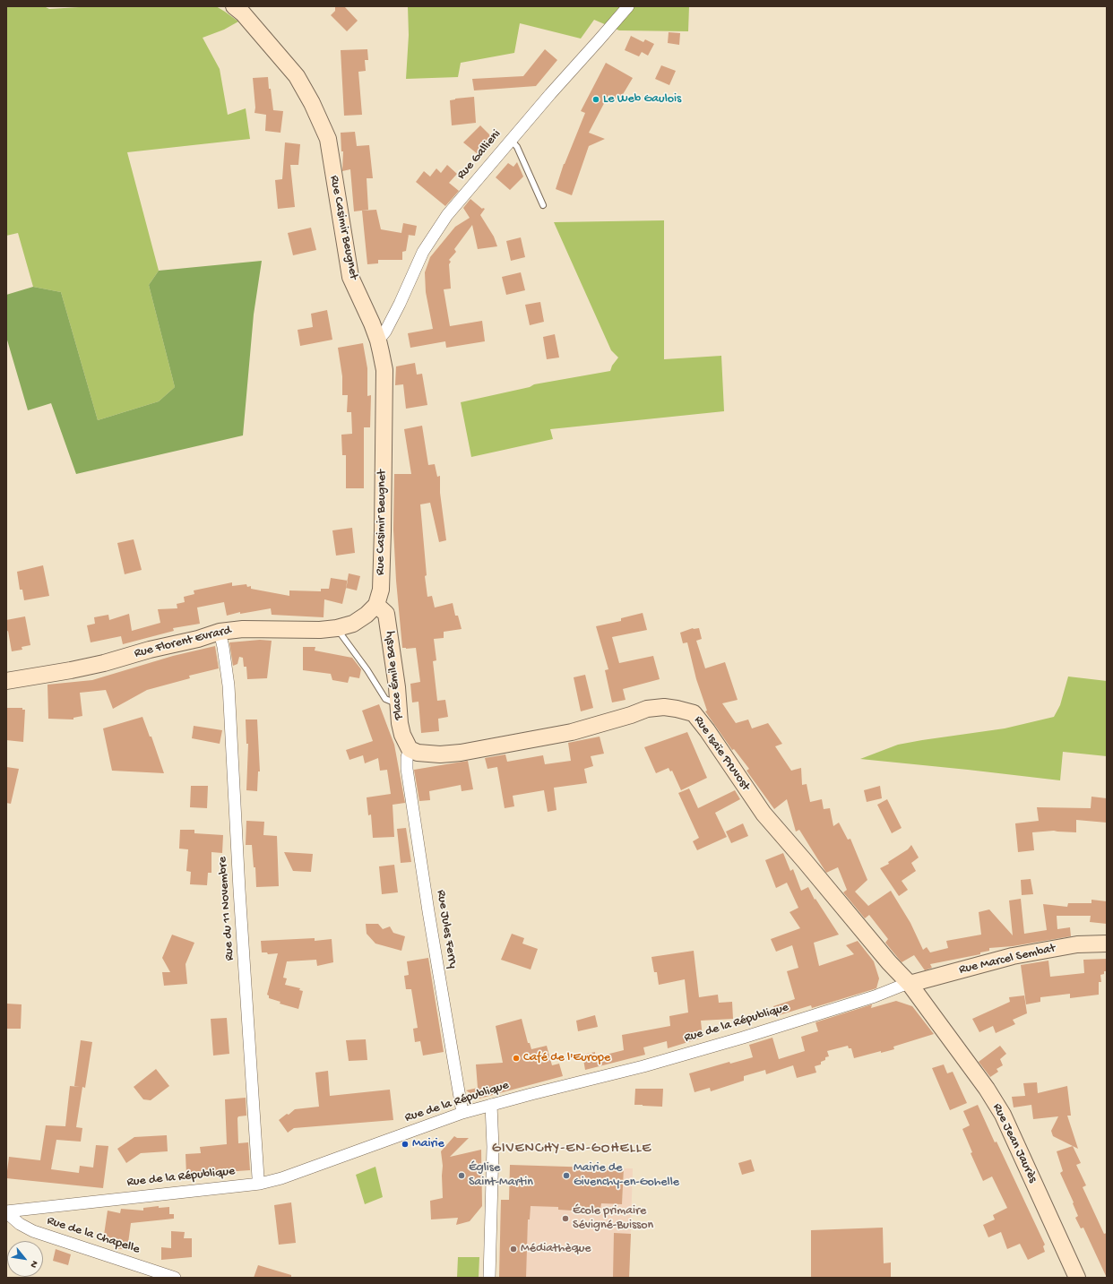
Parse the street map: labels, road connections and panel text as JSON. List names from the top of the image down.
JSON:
{
  "streets": {
    "street": [
      "Rue Gallieni",
      "Rue Casimir Beugnet",
      "Rue Florent Evrard",
      "Place Émile Basly",
      "Rue Isaïe Pruvost",
      "Rue du 11 Novembre",
      "Rue Jules Ferry",
      "Rue Marcel Sembat",
      "Rue de la République",
      "Rue Jean Jaurès",
      "Rue de la Chapelle"
    ]
  },
  "crossings": [
    ["Rue Gallieni", "Rue Casimir Beugnet"],
    ["Rue Casimir Beugnet", "Rue Florent Evrard"],
    ["Rue Casimir Beugnet", "Place Émile Basly"],
    ["Rue Florent Evrard", "Place Émile Basly"],
    ["Rue Florent Evrard", "Rue du 11 Novembre"],
    ["Place Émile Basly", "Rue Isaïe Pruvost"],
    ["Place Émile Basly", "Rue Jules Ferry"],
    ["Rue Isaïe Pruvost", "Rue Jules Ferry"],
    ["Rue Isaïe Pruvost", "Rue Marcel Sembat"],
    ["Rue Isaïe Pruvost", "Rue de la République"],
    ["Rue Isaïe Pruvost", "Rue Jean Jaurès"],
    ["Rue du 11 Novembre", "Rue de la République"],
    ["Rue Jules Ferry", "Rue de la République"],
    ["Rue Marcel Sembat", "Rue de la République"],
    ["Rue Marcel Sembat", "Rue Jean Jaurès"],
    ["Rue de la République", "Rue Jean Jaurès"],
    ["Rue de la République", "Rue de la Chapelle"]
  ],
  "districts": ["GIVENCHY-EN-GOHELLE"],
  "places": [
    "Le Web Gaulois",
    "Café de l'Europe",
    "Mairie",
    "Église Saint-Martin",
    "Mairie de Givenchy-en-Gohelle",
    "École primaire Sévigné-Buisson",
    "Médiathèque"
  ],
  "north": "bottom right"
}
